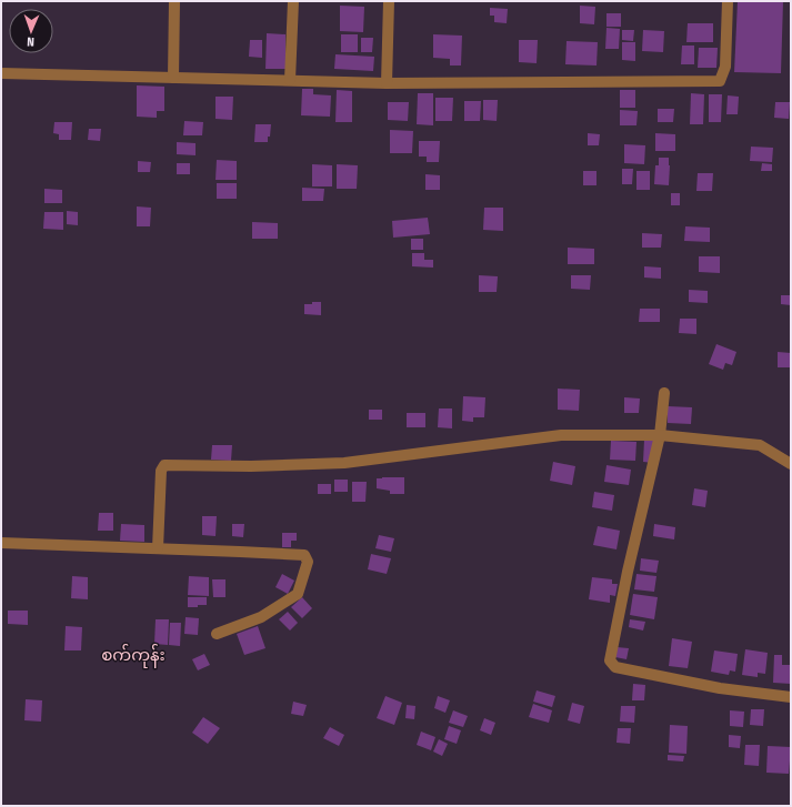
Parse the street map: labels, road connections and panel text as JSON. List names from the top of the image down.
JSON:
{
  "districts": ["စက်ကုန်း"],
  "north": "bottom"
}
